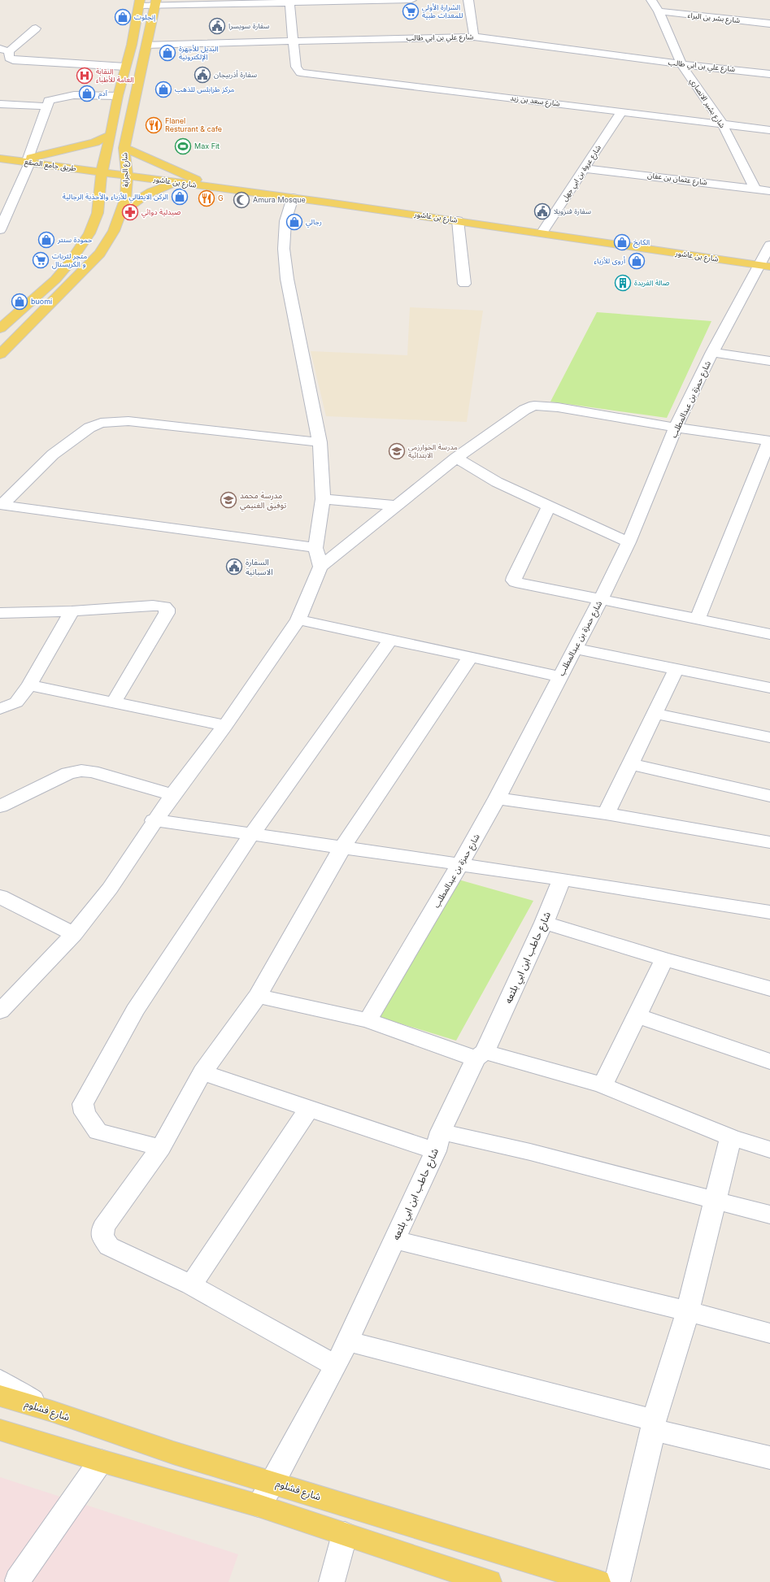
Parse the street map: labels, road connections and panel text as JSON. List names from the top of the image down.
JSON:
{
  "streets": {
    "main road": [
      "طريق جامع الصقع",
      "شارع الجرابة",
      "شارع بن عاشور",
      "شارع فشلوم"
    ],
    "street": [
      "شارع بشر بن البراء",
      "شارع علي بن ابي طالب",
      "شارع سعد بن زيد",
      "شارع بشير الانصاري",
      "شارع عروة بن ابي جهل",
      "شارع عثمان بن عفان",
      "شارع حمزة بن عبدالمطلب",
      "شارع حاطب ابن ابي بلتعه"
    ]
  },
  "crossings": [
    ["شارع بشر بن البراء", "شارع بشير الانصاري"],
    ["شارع علي بن ابي طالب", "شارع سعد بن زيد"],
    ["شارع علي بن ابي طالب", "شارع بشير الانصاري"],
    ["شارع علي بن ابي طالب", "شارع الجرابة"],
    ["شارع سعد بن زيد", "شارع بشير الانصاري"],
    ["شارع سعد بن زيد", "شارع عروة بن ابي جهل"],
    ["شارع بشير الانصاري", "شارع عثمان بن عفان"],
    ["طريق جامع الصقع", "شارع بن عاشور"],
    ["شارع الجرابة", "شارع بن عاشور"],
    ["شارع عروة بن ابي جهل", "شارع عثمان بن عفان"],
    ["شارع عروة بن ابي جهل", "شارع بن عاشور"],
    ["شارع بن عاشور", "شارع حمزة بن عبدالمطلب"],
    ["شارع حاطب ابن ابي بلتعه", "شارع فشلوم"]
  ],
  "places": {
    "supermarket": ["الشرارة الأولى للمعدات طبية", "متجر لثريات و الكريستال"],
    "shop": [
      "إنجلوت",
      "البديل للأجهزة الإلكترونية",
      "مركز طرابلس للذهب",
      "آدم",
      "الركن الايطالي للأزياء والأحذية الرجالية",
      "رجالي",
      "حمودة سنتر",
      "الكايخ",
      "أروى للأزياء",
      "buomi"
    ],
    "public building": [
      "سفارة سويسرا",
      "سفارة أذربيجان",
      "سفارة فنزويلا",
      "السفارة الاسبانية"
    ],
    "hospital": ["النقابة العامة للأطباء"],
    "restaurant": ["Flanel Resturant & cafe", "G"],
    "sports": ["Max Fit"],
    "mosque": ["Amura Mosque"],
    "pharmacy": ["صيدلية دوائي"],
    "building": ["صالة الفريدة"],
    "school or university": ["مدرسة الخوارزمي الابتدائية", "مدرسة محمد توفيق الغنيمي"]
  }
}
